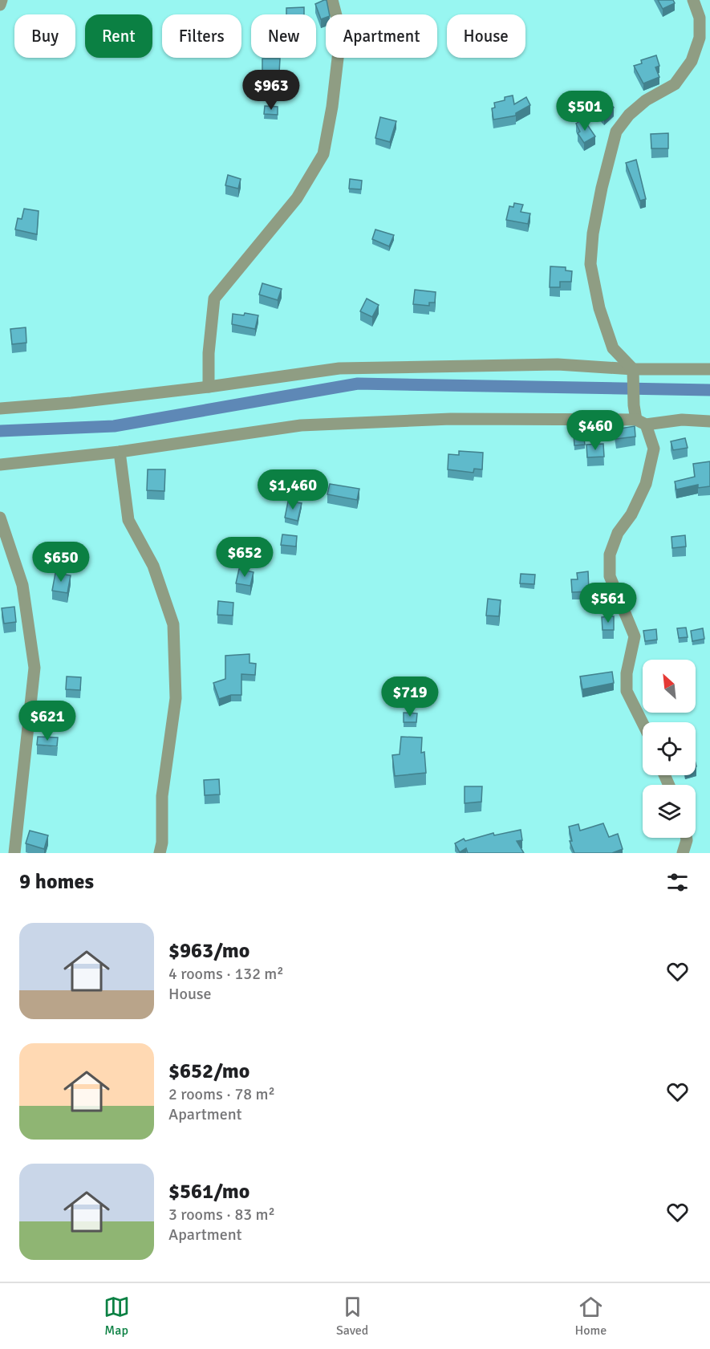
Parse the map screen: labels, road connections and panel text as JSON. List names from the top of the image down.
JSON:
{
  "north": "top left",
  "page": {
    "chip": [
      "Buy",
      "Rent",
      "Filters",
      "New",
      "Apartment",
      "House"
    ],
    "price": [
      "$963",
      "$501",
      "$460",
      "$1,460",
      "$652",
      "$650",
      "$561",
      "$719",
      "$621"
    ],
    "heading": "9 homes",
    "list": [
      {
        "name": "$963/mo",
        "note": "4 rooms · 132 m² · House"
      },
      {
        "name": "$652/mo",
        "note": "2 rooms · 78 m² · Apartment"
      },
      {
        "name": "$561/mo",
        "note": "3 rooms · 83 m² · Apartment"
      }
    ],
    "tabs": ["Map", "Saved", "Home"]
  }
}
